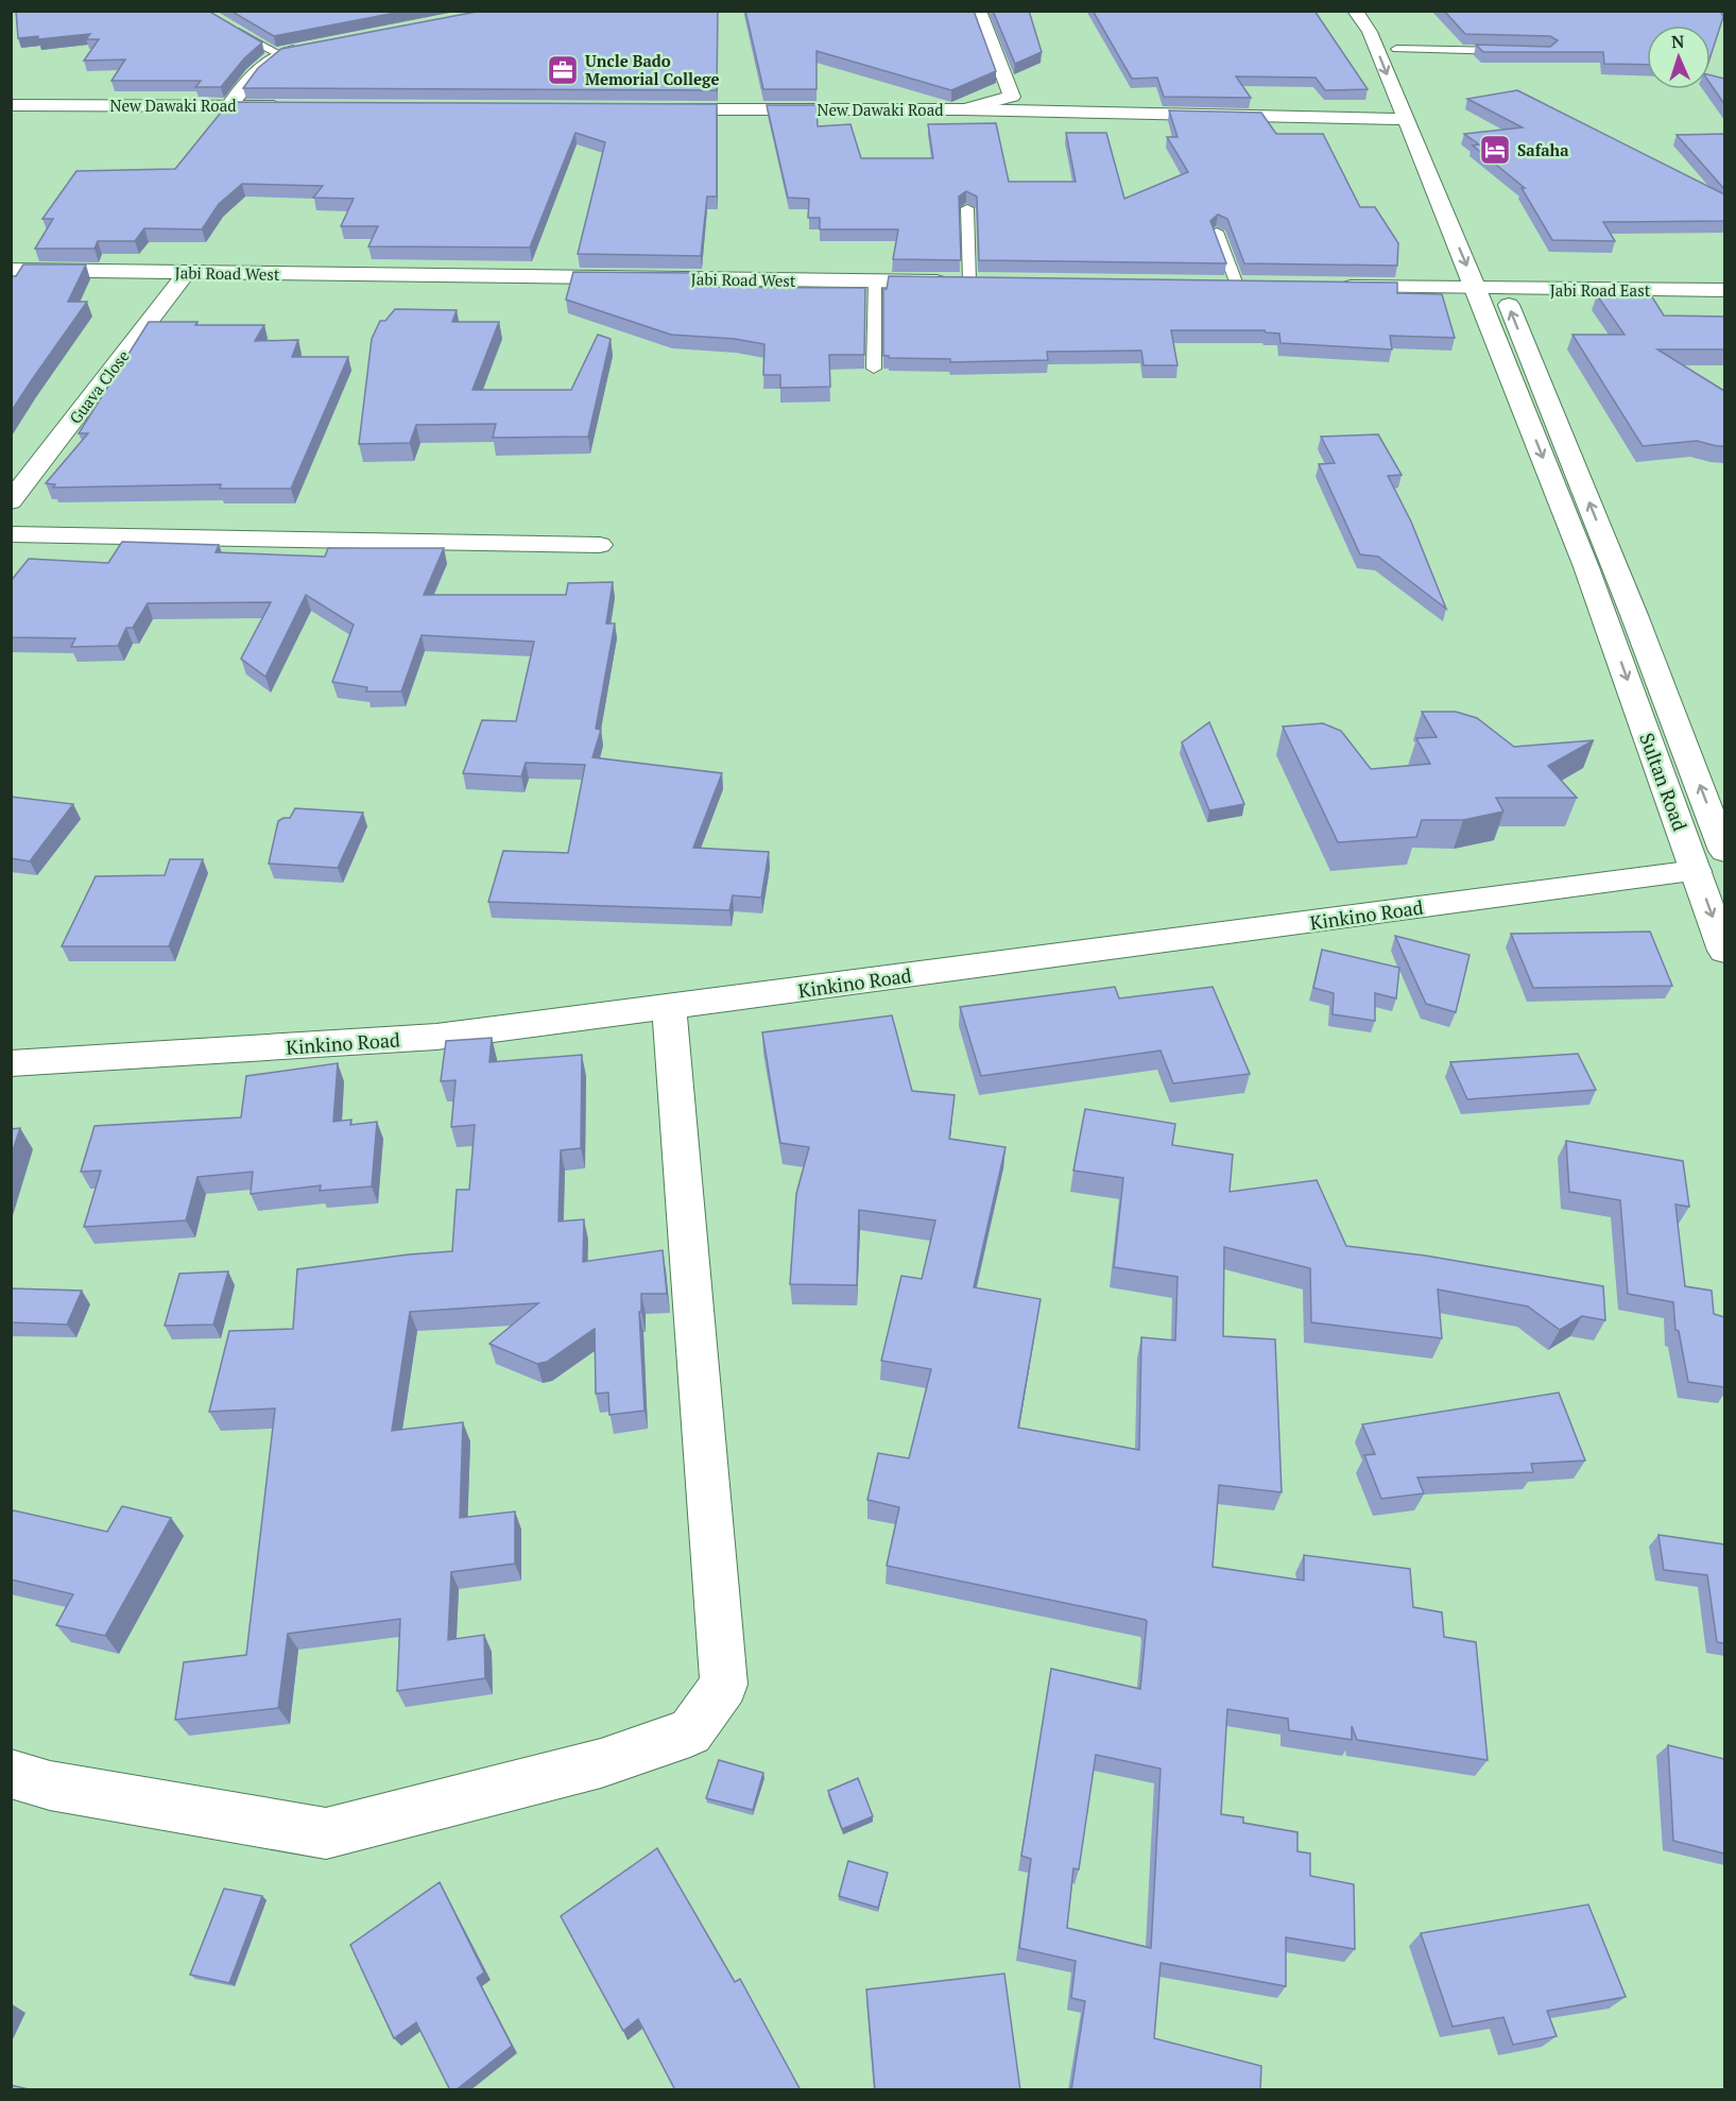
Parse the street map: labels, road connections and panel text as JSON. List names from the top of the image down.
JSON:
{
  "streets": {
    "street": [
      "New Dawaki Road",
      "Jabi Road West",
      "Jabi Road East",
      "Guava Close",
      "Sultan Road",
      "Kinkino Road"
    ]
  },
  "crossings": [
    ["New Dawaki Road", "Sultan Road"],
    ["Jabi Road West", "Guava Close"],
    ["Jabi Road East", "Sultan Road"],
    ["Sultan Road", "Kinkino Road"]
  ],
  "places": {
    "office": ["Uncle Bado Memorial College"],
    "hotel": ["Safaha"]
  },
  "north": "top"
}
